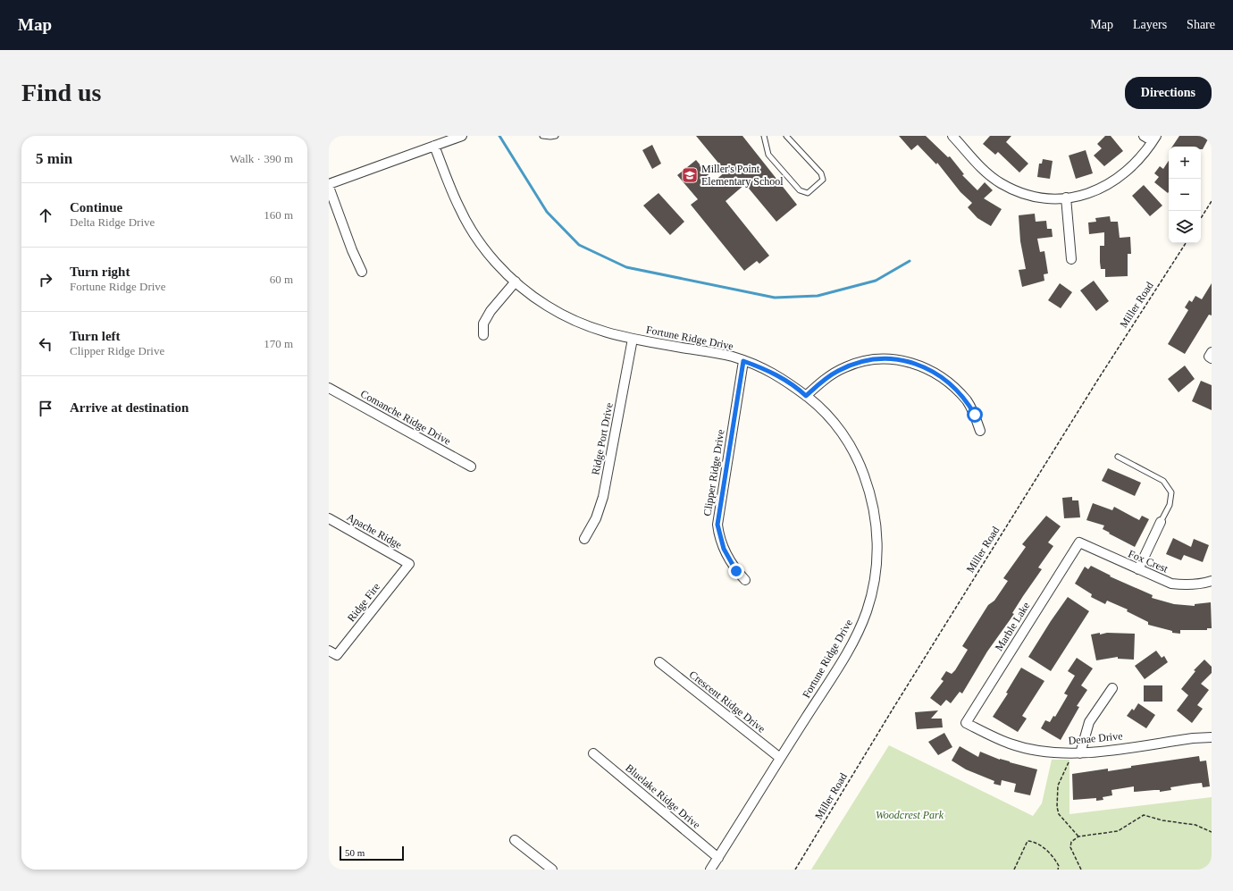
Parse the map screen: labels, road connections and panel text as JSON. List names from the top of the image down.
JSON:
{
  "streets": {
    "street": [
      "Fortune Ridge Drive",
      "Comanche Ridge Drive",
      "Ridge Port Drive",
      "Clipper Ridge Drive",
      "Apache Ridge",
      "Fox Crest",
      "Ridge Fire",
      "Marble Lake",
      "Crescent Ridge Drive",
      "Denae Drive",
      "Bluelake Ridge Drive"
    ],
    "path": ["Miller Road"]
  },
  "crossings": [
    ["Fortune Ridge Drive", "Ridge Port Drive"],
    ["Fortune Ridge Drive", "Clipper Ridge Drive"],
    ["Fortune Ridge Drive", "Crescent Ridge Drive"],
    ["Fortune Ridge Drive", "Bluelake Ridge Drive"],
    ["Apache Ridge", "Ridge Fire"],
    ["Fox Crest", "Marble Lake"],
    ["Marble Lake", "Denae Drive"]
  ],
  "parks": ["Woodcrest Park"],
  "places": {
    "school or university": ["Miller's Point Elementary School"]
  },
  "scale_bar": "50 m",
  "page": {
    "header": "Map",
    "nav": ["Map", "Layers", "Share"],
    "buttons": "Directions",
    "title": "Find us",
    "heading": ["5 min", "Walk · 390 m"],
    "map_buttons": ["+", "−"],
    "list": [
      ["Continue", "Delta Ridge Drive", "160 m"],
      ["Turn right", "Fortune Ridge Drive", "60 m"],
      ["Turn left", "Clipper Ridge Drive", "170 m"],
      "Arrive at destination"
    ],
    "scale": "50 m"
  }
}
